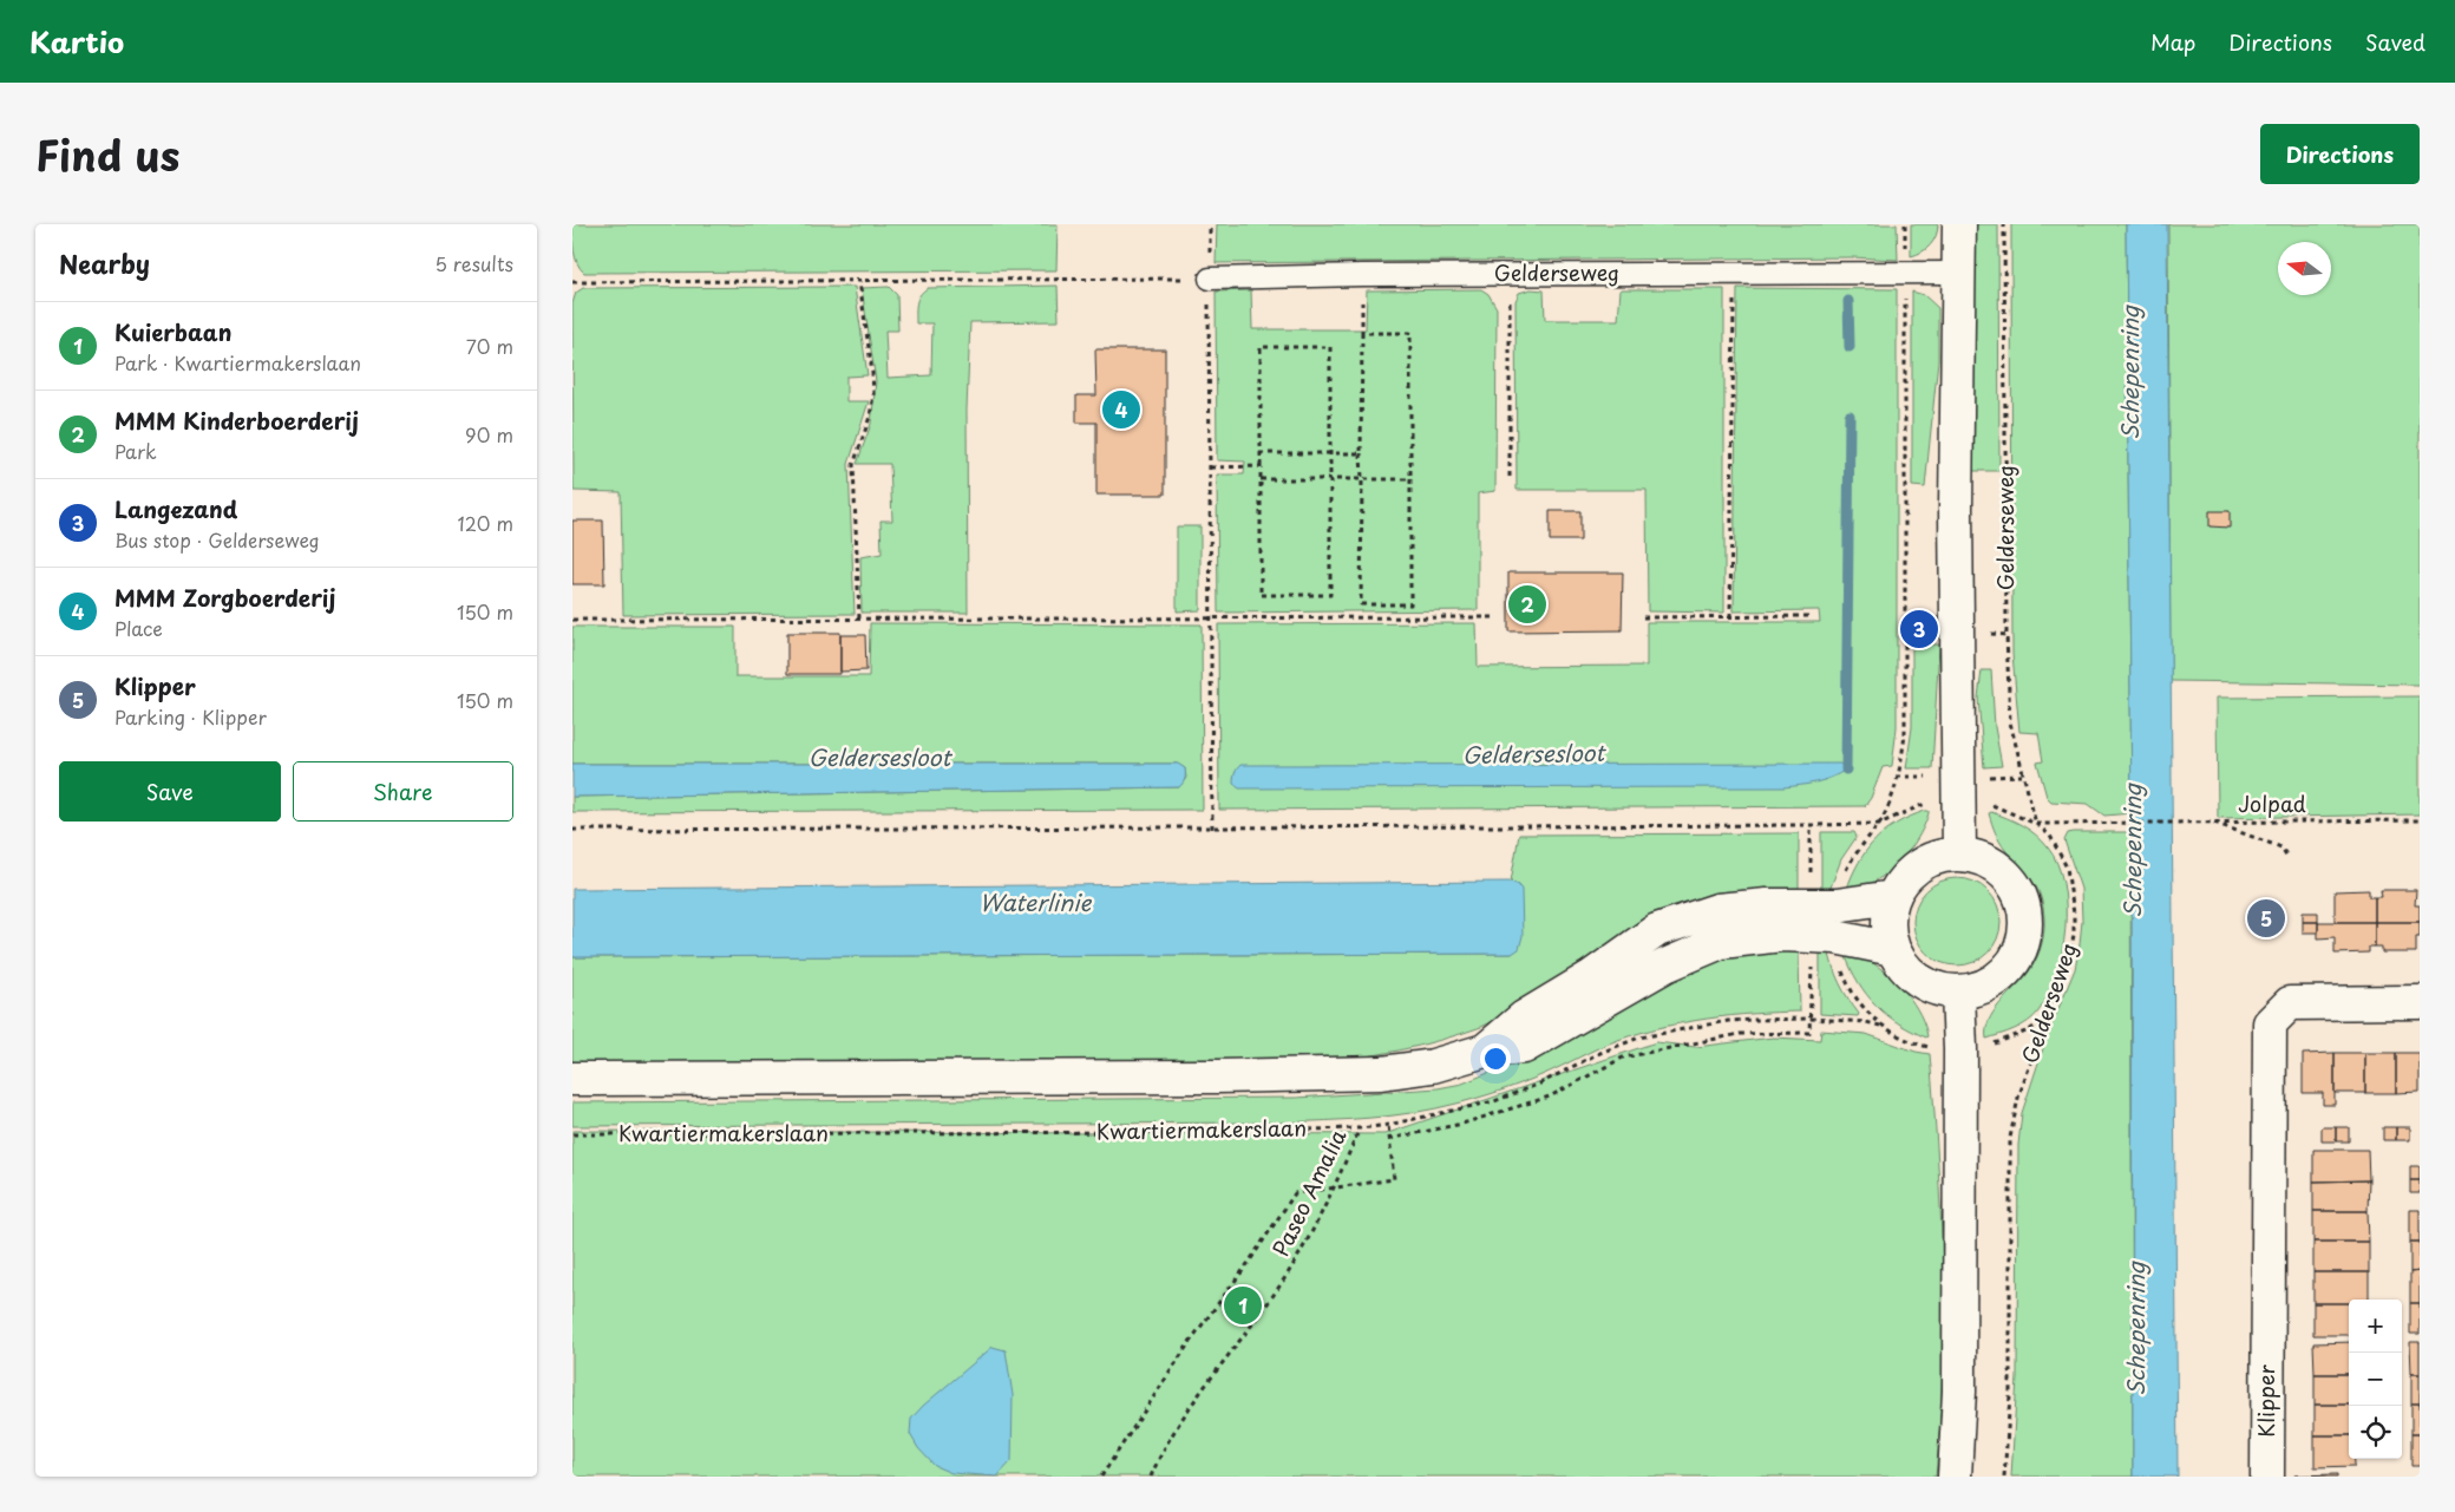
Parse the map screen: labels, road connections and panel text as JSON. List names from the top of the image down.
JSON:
{
  "streets": {
    "street": ["Klipper"],
    "lane": ["Gelderseweg"],
    "path": ["Jolpad", "Kwartiermakerslaan", "Paseo Amalia"]
  },
  "crossings": [
    ["Kwartiermakerslaan", "Paseo Amalia"]
  ],
  "water": ["Schepenring", "Geldersesloot", "Waterlinie"],
  "north": "left",
  "page": {
    "header": "Kartio",
    "nav": ["Map", "Directions", "Saved"],
    "title": "Find us",
    "buttons": [
      "Directions",
      ["Save", "Share"]
    ],
    "heading": ["Nearby", "5 results"],
    "list": [
      {
        "mark": "1",
        "name": "Kuierbaan",
        "note": "Park · Kwartiermakerslaan",
        "value": "70 m"
      },
      {
        "mark": "2",
        "name": "MMM Kinderboerderij",
        "note": "Park",
        "value": "90 m"
      },
      {
        "mark": "3",
        "name": "Langezand",
        "note": "Bus stop · Gelderseweg",
        "value": "120 m"
      },
      {
        "mark": "4",
        "name": "MMM Zorgboerderij",
        "note": "Place",
        "value": "150 m"
      },
      {
        "mark": "5",
        "name": "Klipper",
        "note": "Parking · Klipper",
        "value": "150 m"
      }
    ],
    "pins": [
      "4",
      "2",
      "3",
      "5",
      "1"
    ],
    "map_buttons": ["+", "−"]
  }
}
